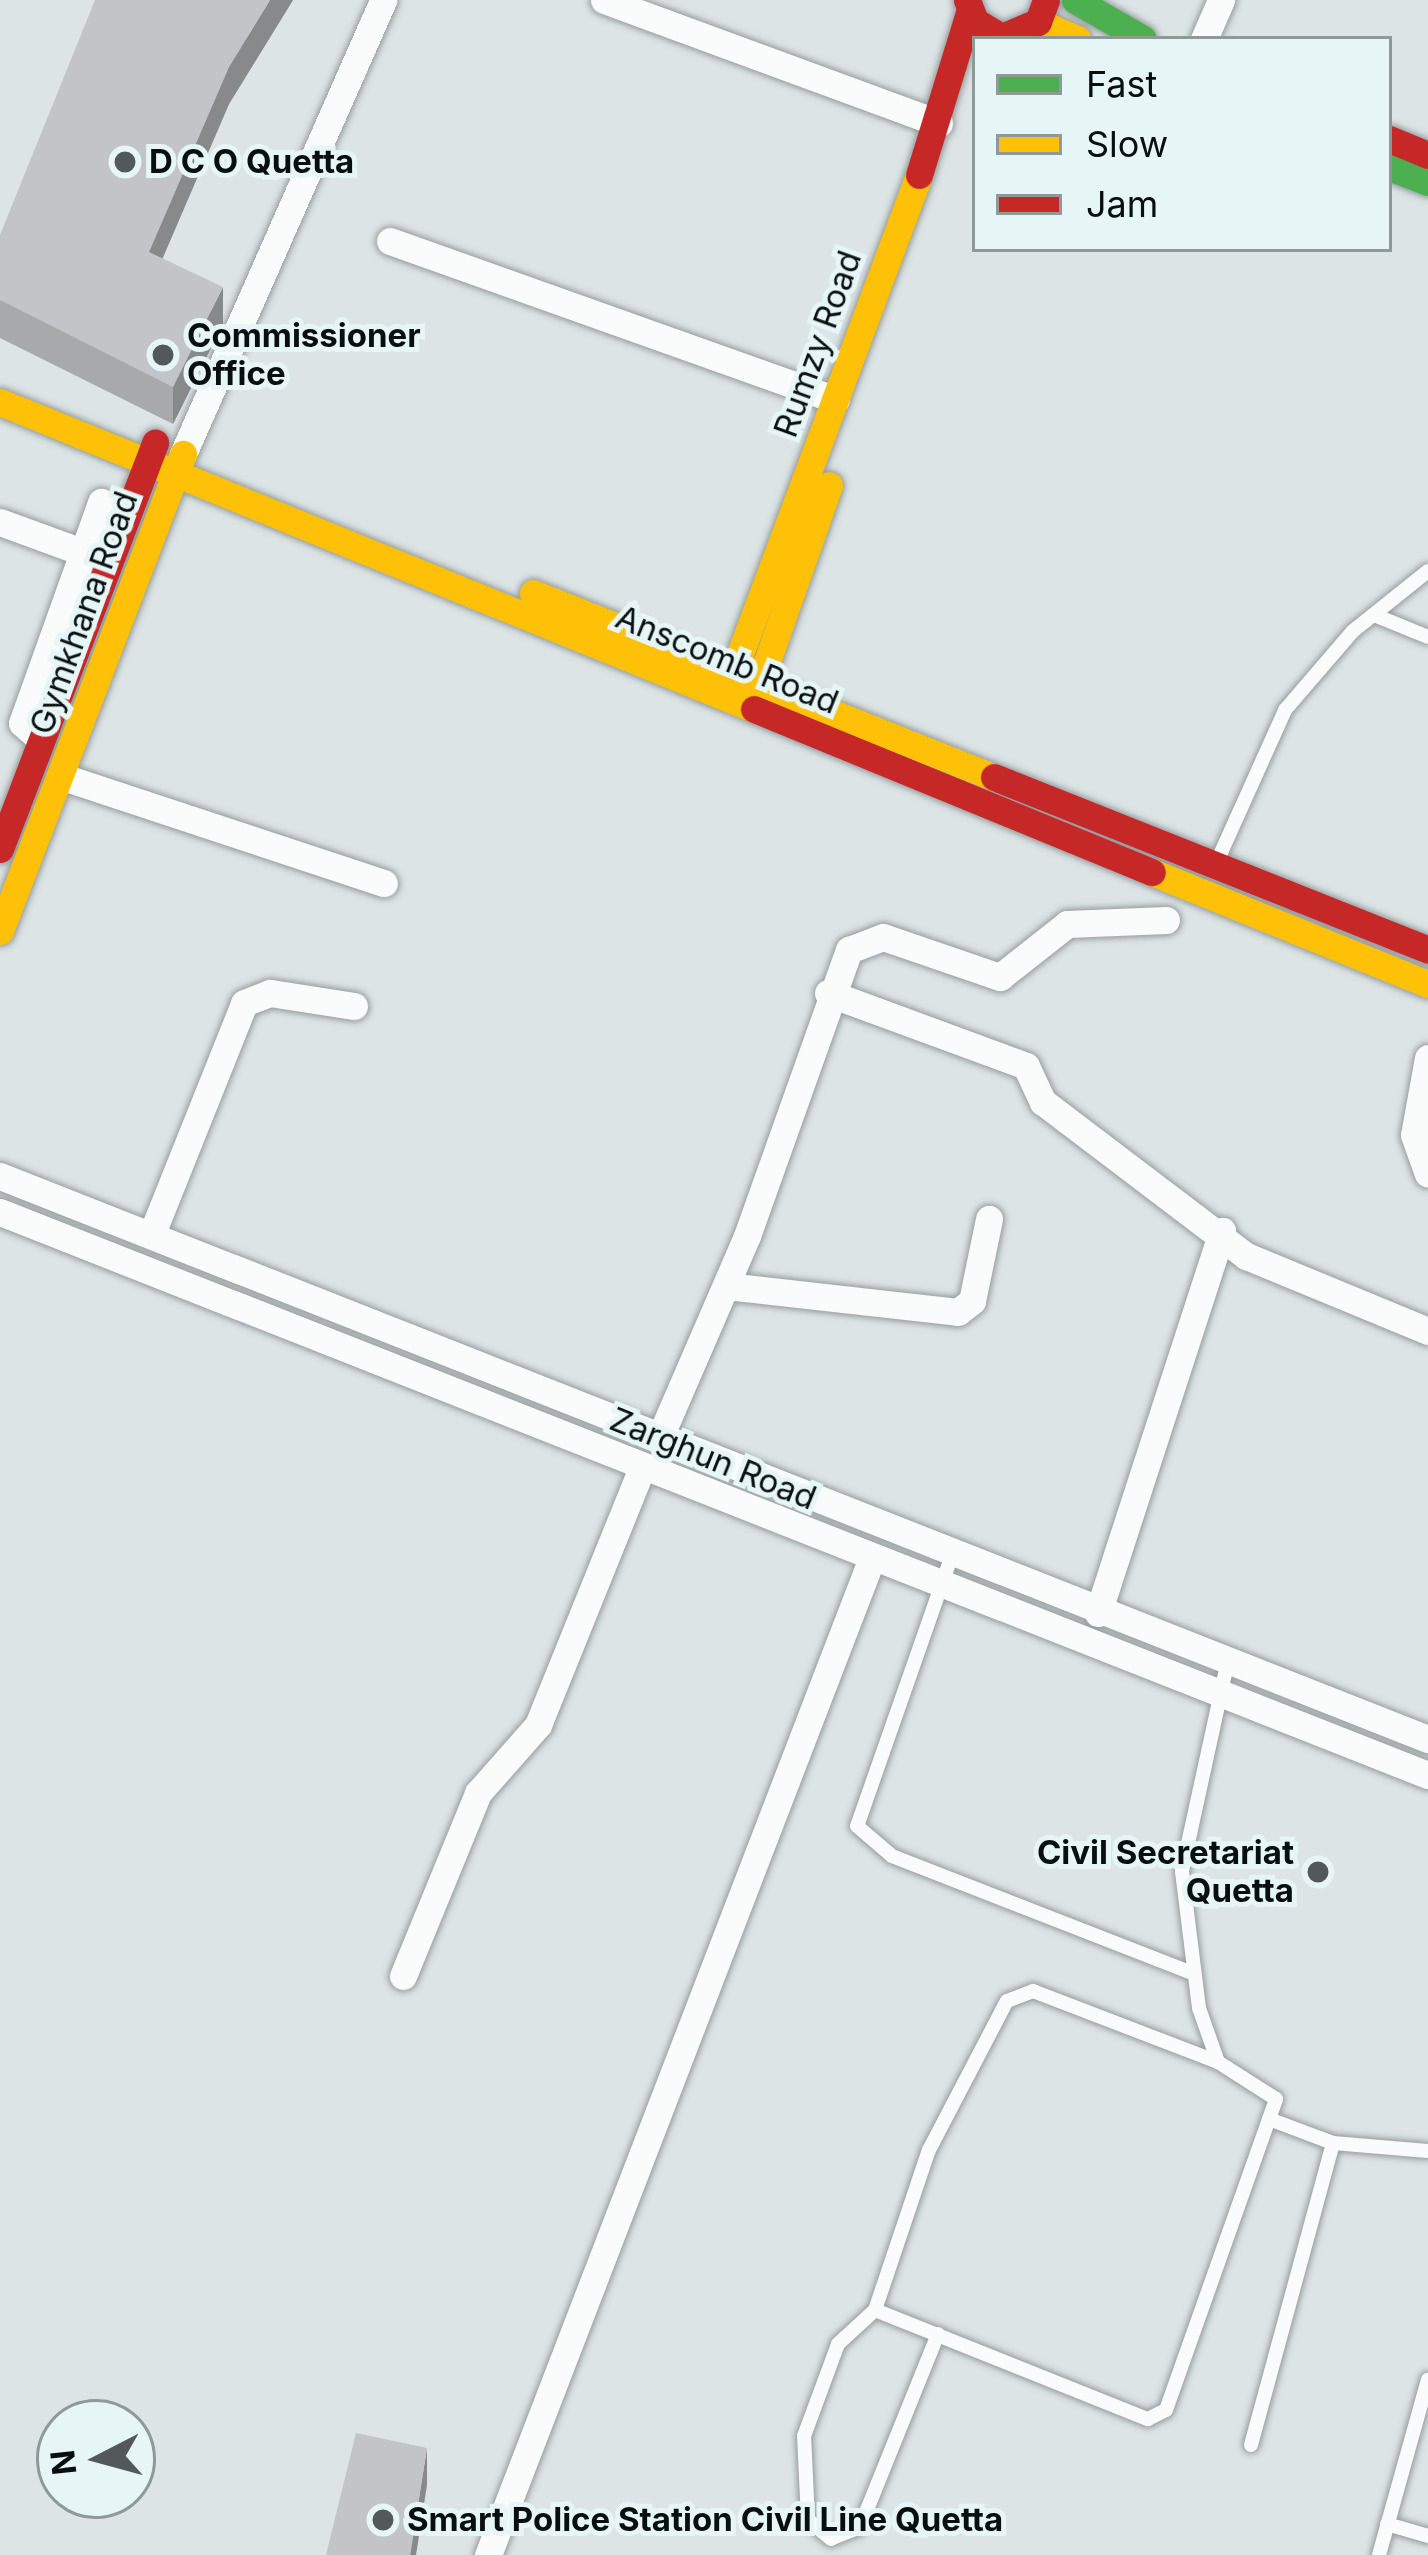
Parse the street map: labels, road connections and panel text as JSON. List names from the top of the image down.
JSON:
{
  "streets": {
    "street": [
      "Rumzy Road",
      "Gymkhana Road",
      "Anscomb Road",
      "Zarghun Road"
    ]
  },
  "crossings": [
    ["Rumzy Road", "Anscomb Road"],
    ["Gymkhana Road", "Anscomb Road"]
  ],
  "places": [
    "D C O Quetta",
    "Commissioner Office",
    "Civil Secretariat Quetta",
    "Smart Police Station Civil Line Quetta"
  ],
  "legend": ["Fast", "Slow", "Jam"],
  "north": "left"
}
